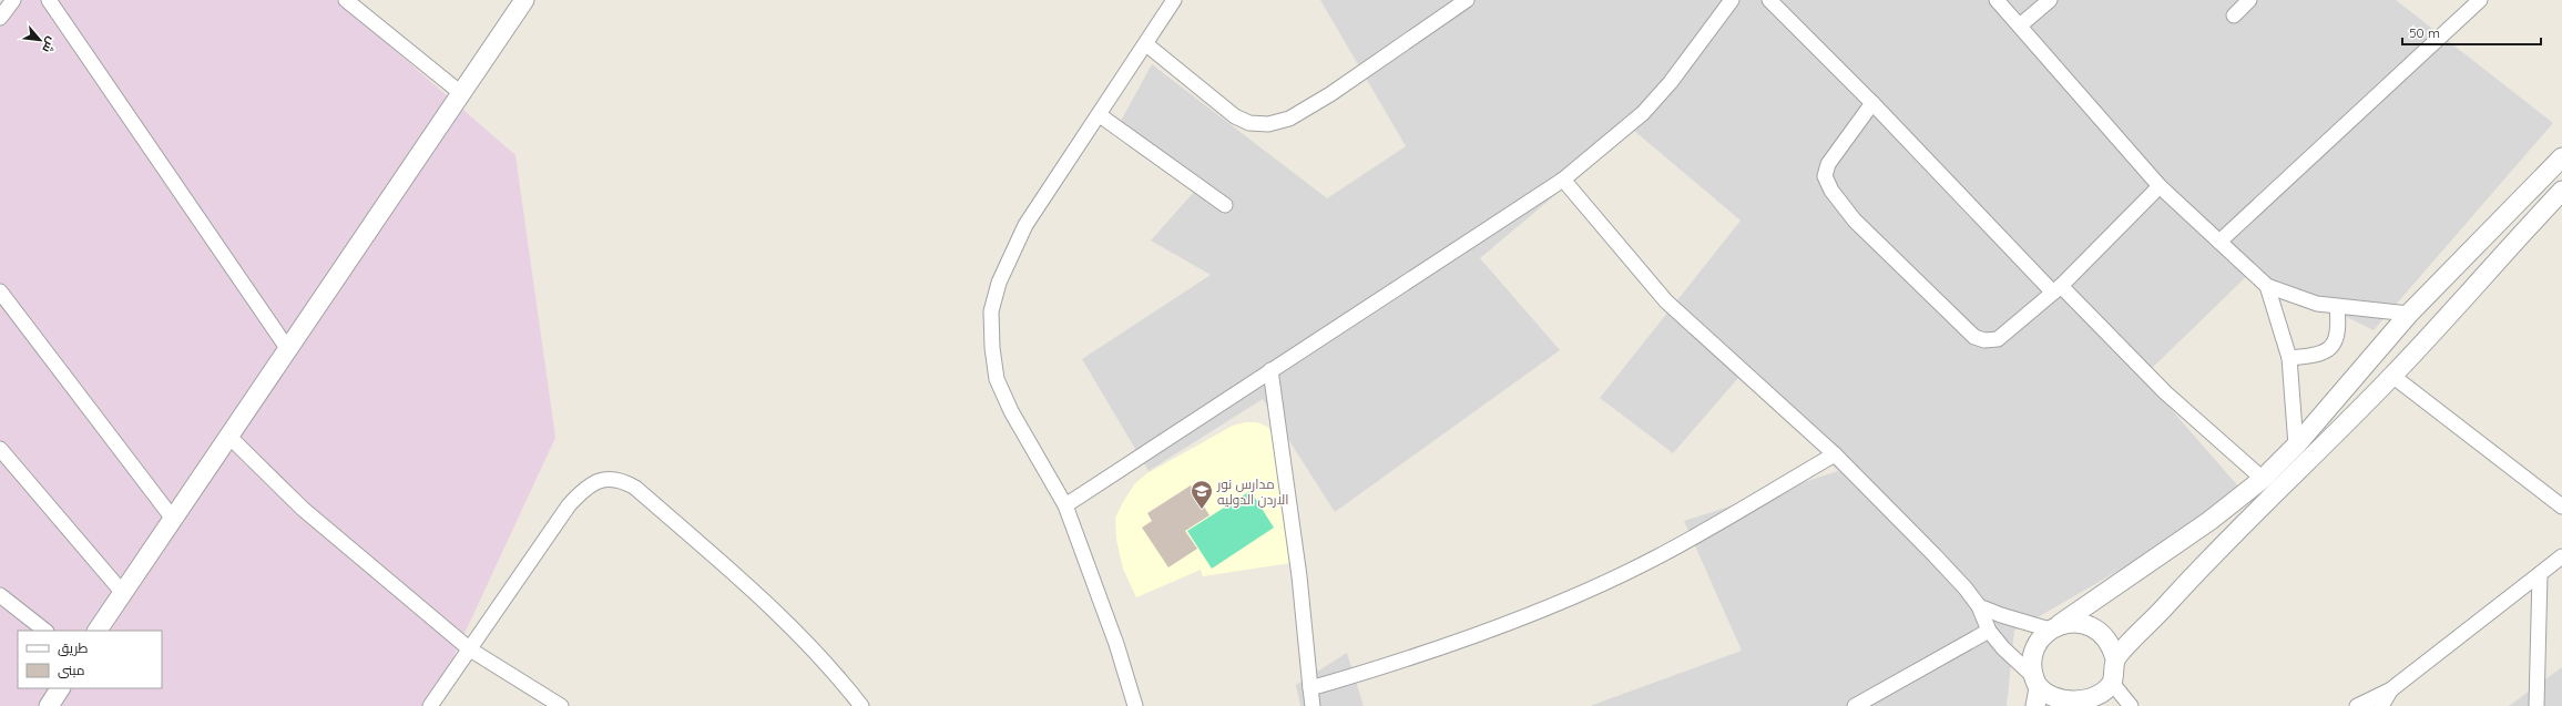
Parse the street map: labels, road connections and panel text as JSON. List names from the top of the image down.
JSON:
{
  "places": {
    "school or university": ["مدارس نور الاردن الدوليه"]
  },
  "legend": ["طريق", "مبنى"],
  "scale_bar": "50 m",
  "north": "bottom right"
}
